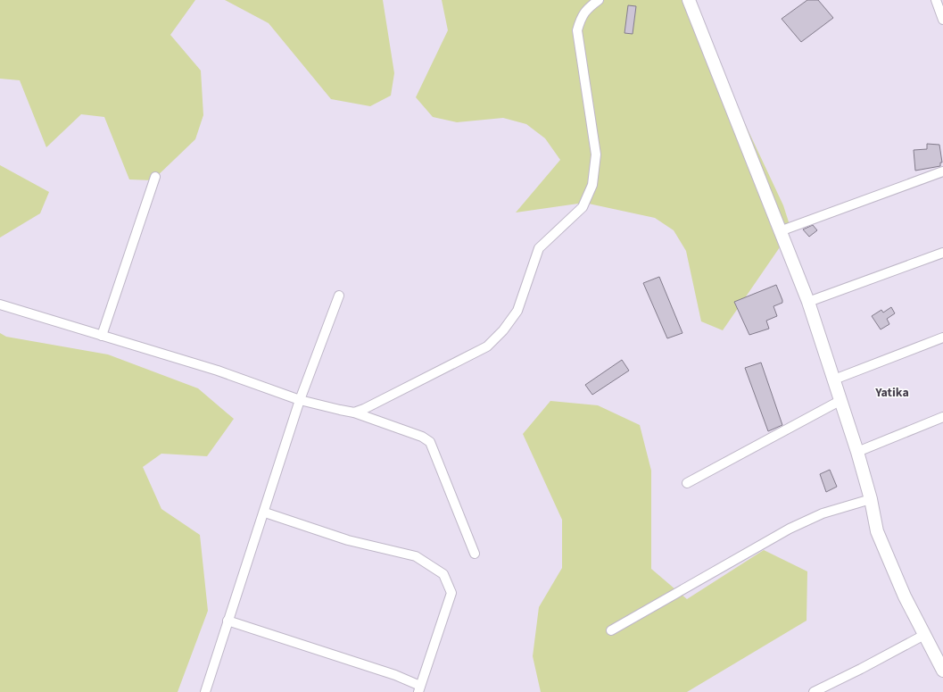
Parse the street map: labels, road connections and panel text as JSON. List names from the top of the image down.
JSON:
{
  "districts": ["Yatika"]
}
